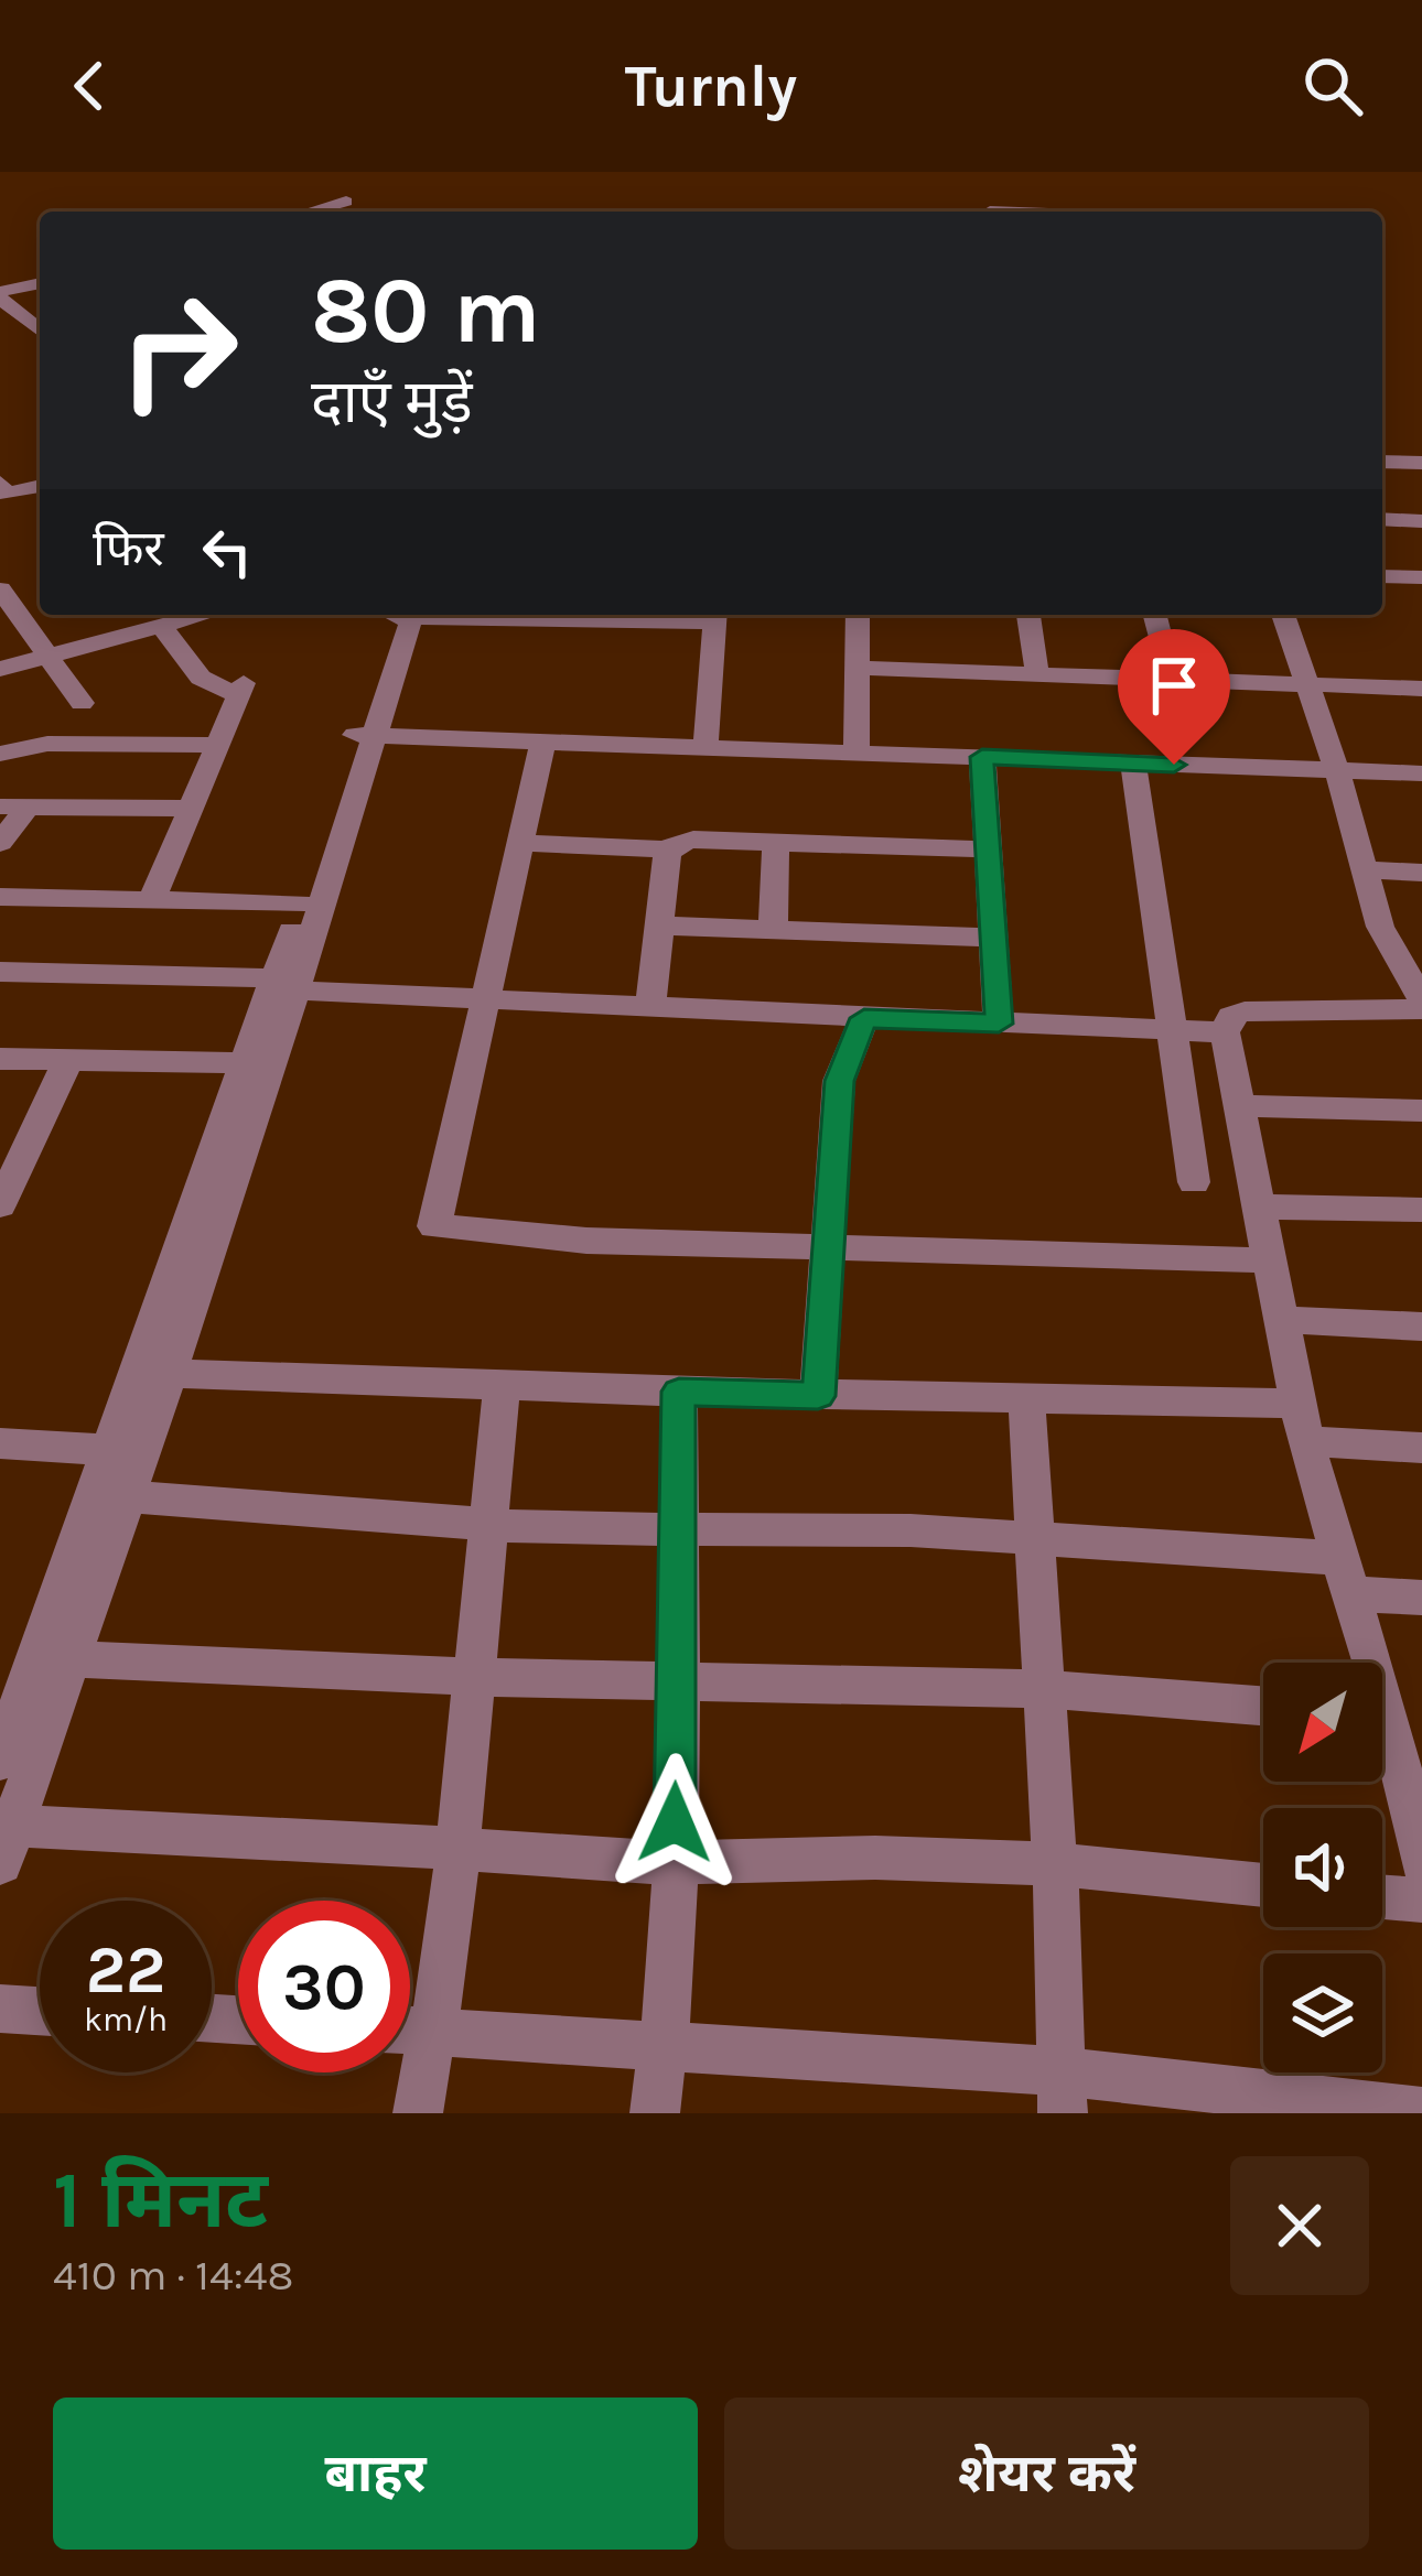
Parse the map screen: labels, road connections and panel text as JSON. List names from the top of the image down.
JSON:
{
  "north": "bottom left",
  "page": {
    "header": "Turnly",
    "turn": ["80 m", "दाएँ मुड़ें"],
    "then": "फिर",
    "speed": "22 km/h",
    "limit": "30",
    "heading": ["1 मिनट", "410 m · 14:48"],
    "buttons": ["बाहर", "शेयर करें"]
  }
}
